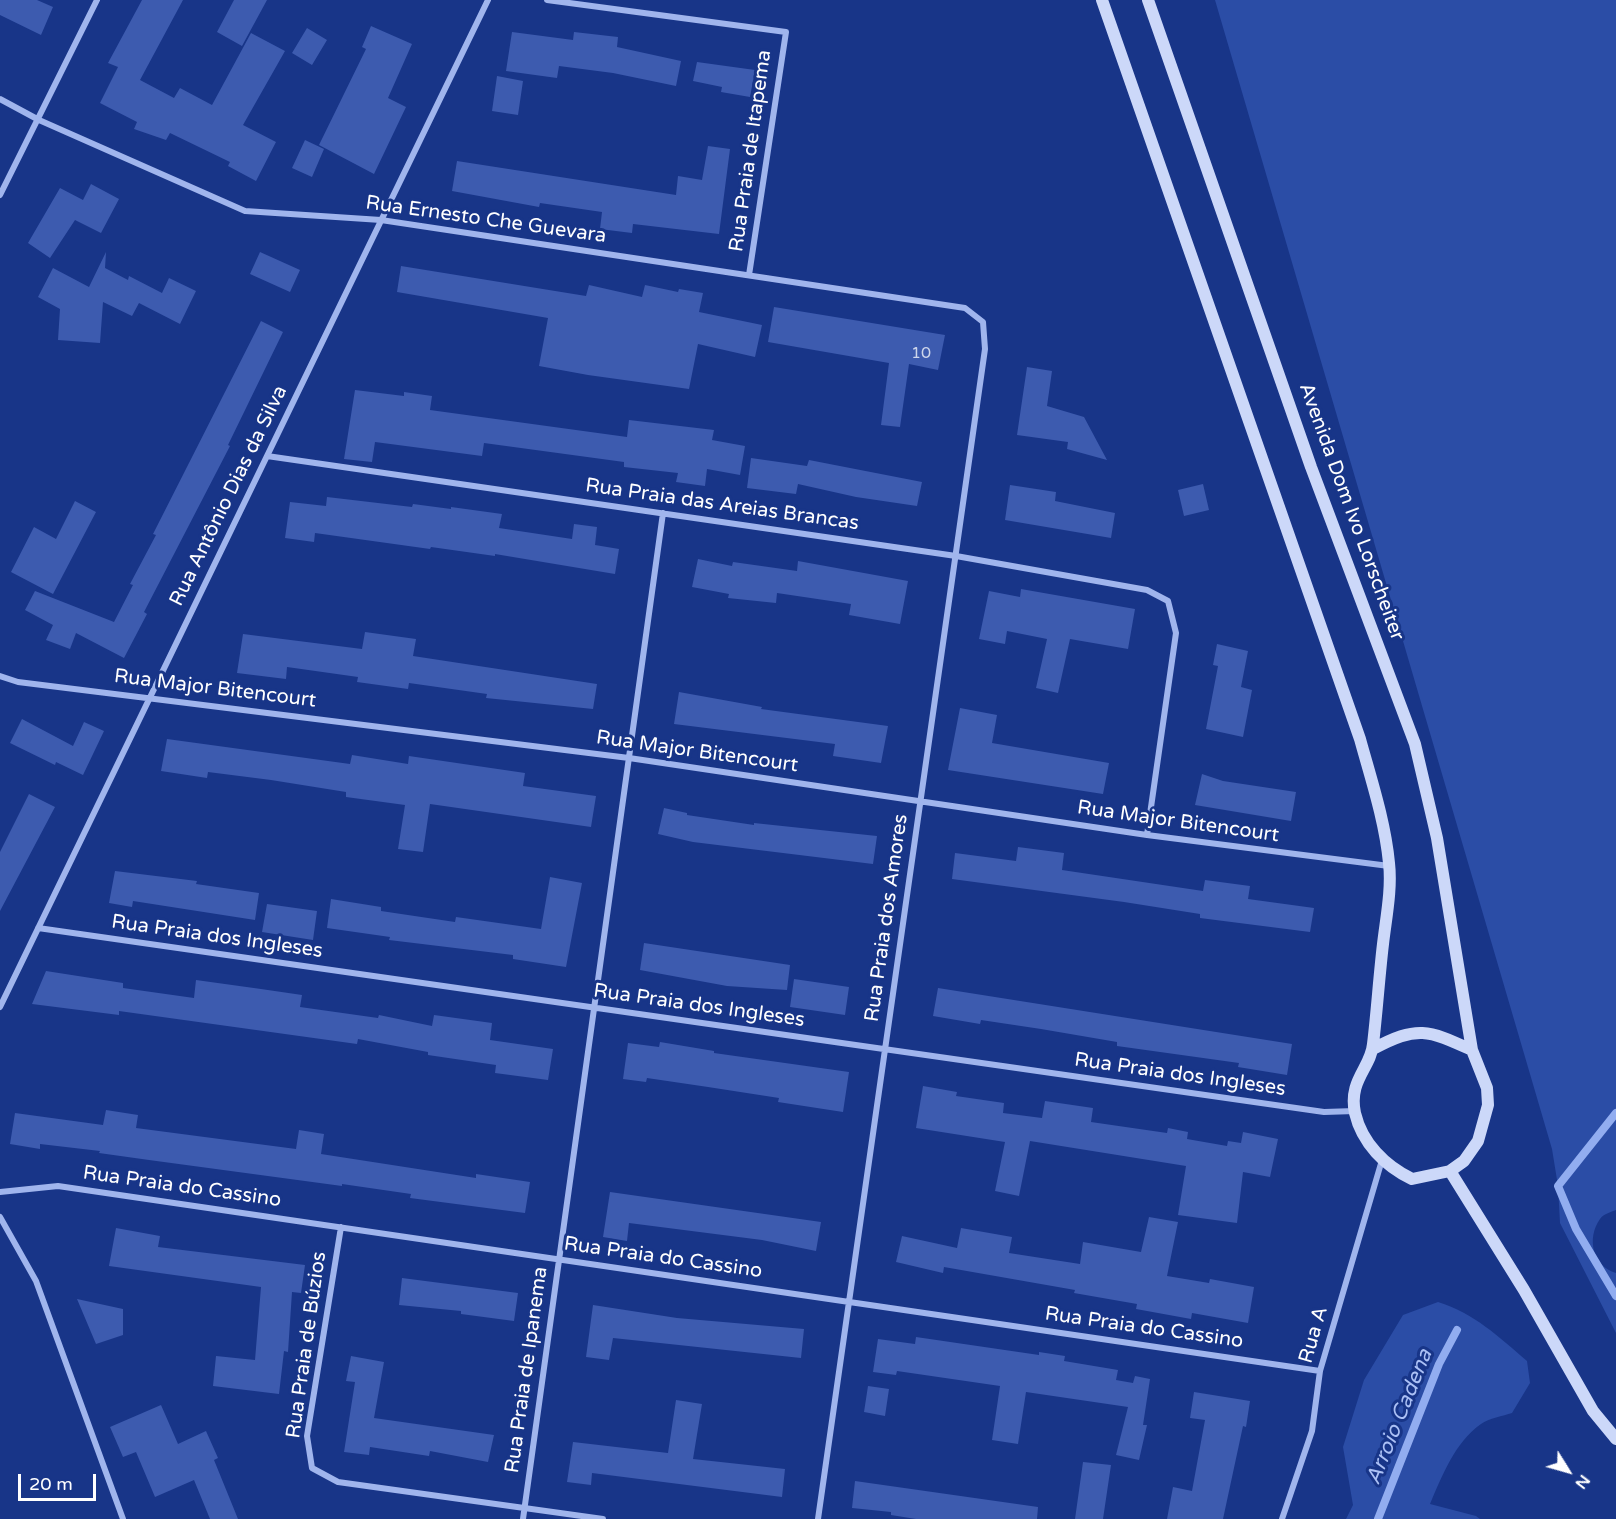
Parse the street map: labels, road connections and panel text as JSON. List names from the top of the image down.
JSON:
{
  "streets": {
    "main road": ["Avenida Dom Ivo Lorscheiter"],
    "street": [
      "Rua Praia de Itapema",
      "Rua Ernesto Che Guevara",
      "Rua Antônio Dias da Silva",
      "Rua Praia das Areias Brancas",
      "Rua Major Bitencourt",
      "Rua Praia dos Amores",
      "Rua Praia dos Ingleses",
      "Rua Praia do Cassino",
      "Rua A",
      "Rua Praia de Búzios",
      "Rua Praia de Ipanema"
    ]
  },
  "crossings": [
    ["Rua Praia de Itapema", "Rua Ernesto Che Guevara"],
    ["Rua Ernesto Che Guevara", "Rua Antônio Dias da Silva"],
    ["Rua Ernesto Che Guevara", "Rua Praia dos Amores"],
    ["Rua Antônio Dias da Silva", "Rua Praia das Areias Brancas"],
    ["Rua Antônio Dias da Silva", "Rua Major Bitencourt"],
    ["Rua Antônio Dias da Silva", "Rua Praia dos Ingleses"],
    ["Rua Praia das Areias Brancas", "Rua Major Bitencourt"],
    ["Rua Praia das Areias Brancas", "Rua Praia dos Amores"],
    ["Rua Praia das Areias Brancas", "Rua Praia de Ipanema"],
    ["Avenida Dom Ivo Lorscheiter", "Rua Praia dos Ingleses"],
    ["Avenida Dom Ivo Lorscheiter", "Rua A"],
    ["Rua Major Bitencourt", "Rua Praia dos Amores"],
    ["Rua Major Bitencourt", "Rua Praia de Ipanema"],
    ["Rua Praia dos Amores", "Rua Praia dos Ingleses"],
    ["Rua Praia dos Amores", "Rua Praia do Cassino"],
    ["Rua Praia dos Ingleses", "Rua A"],
    ["Rua Praia dos Ingleses", "Rua Praia de Ipanema"],
    ["Rua Praia do Cassino", "Rua A"],
    ["Rua Praia do Cassino", "Rua Praia de Búzios"],
    ["Rua Praia do Cassino", "Rua Praia de Ipanema"],
    ["Rua Praia de Búzios", "Rua Praia de Ipanema"]
  ],
  "water": ["Arroio Cadena"],
  "house_numbers": ["10"],
  "scale_bar": "20 m",
  "north": "bottom right"
}
